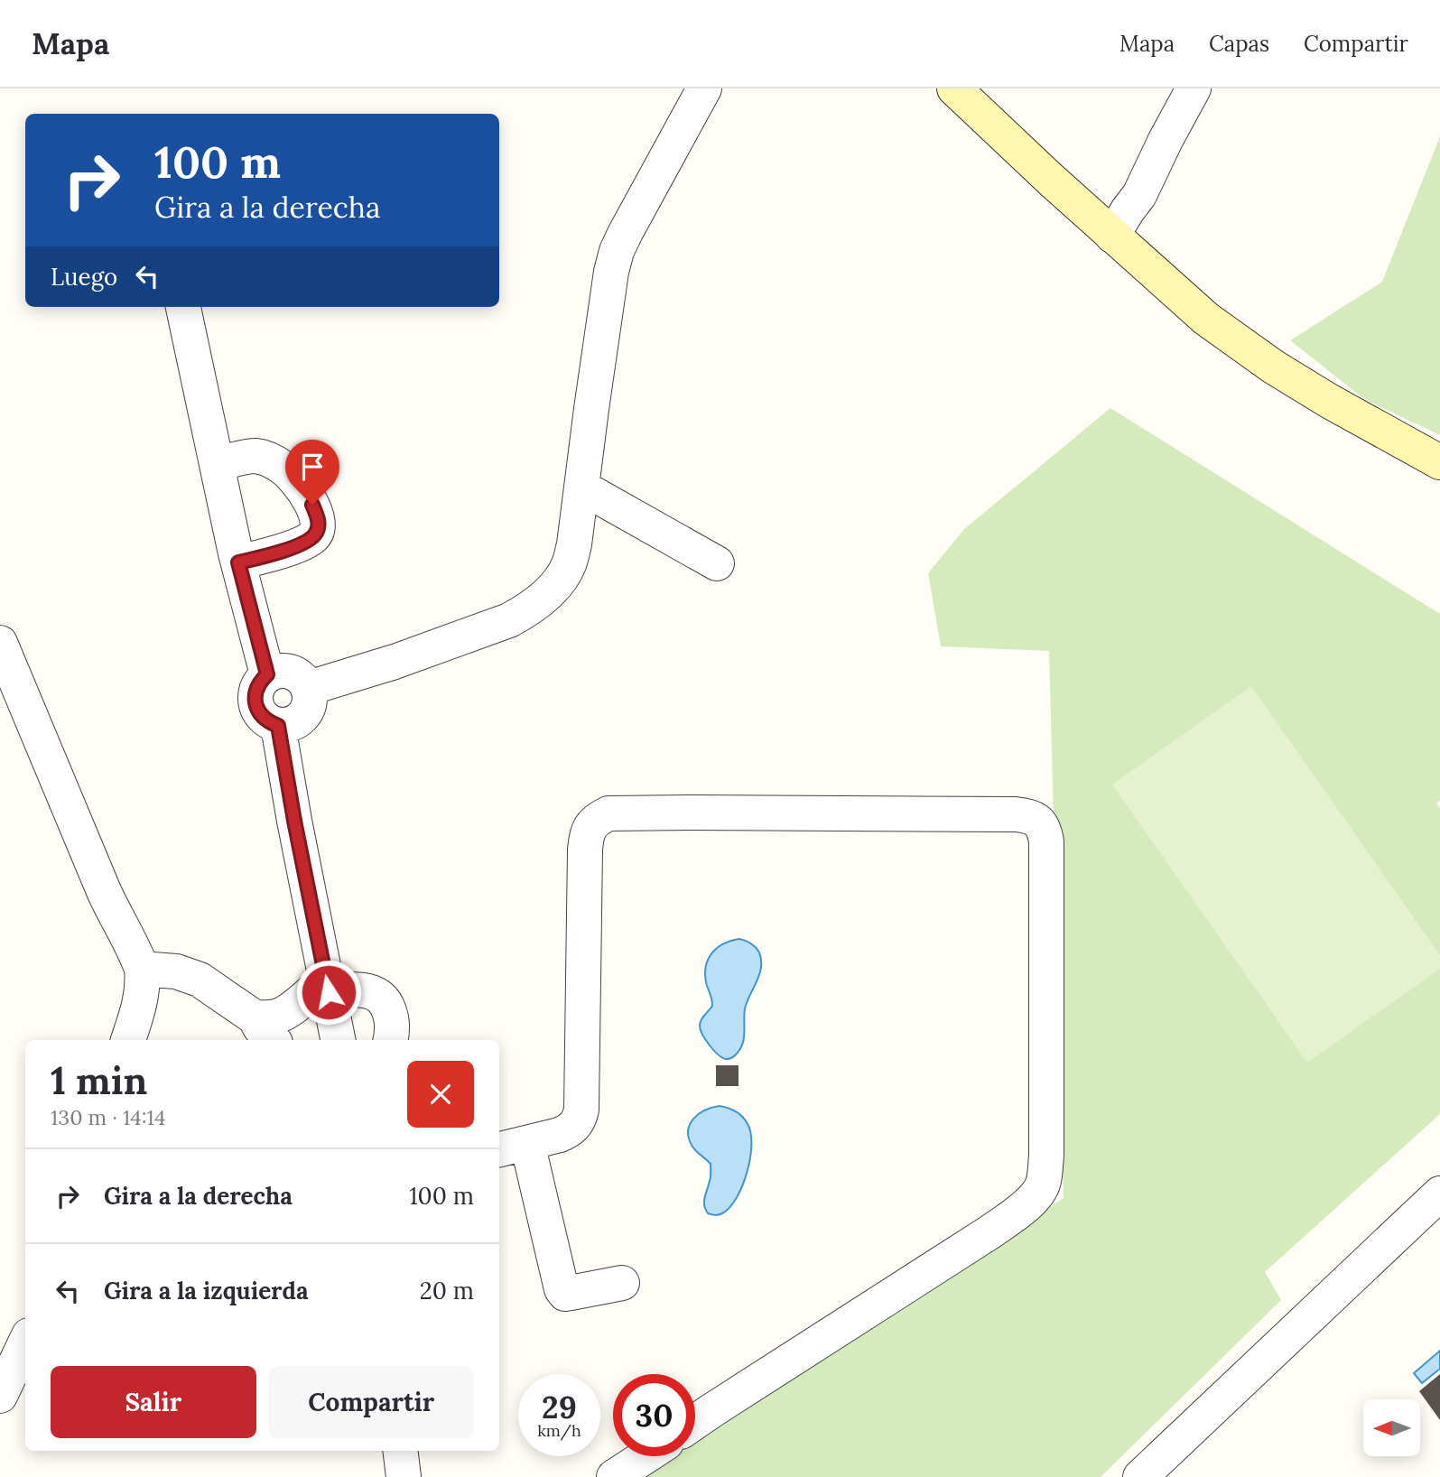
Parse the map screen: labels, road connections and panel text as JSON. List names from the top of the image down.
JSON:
{
  "north": "left",
  "page": {
    "header": "Mapa",
    "nav": ["Mapa", "Capas", "Compartir"],
    "turn": ["100 m", "Gira a la derecha"],
    "then": "Luego",
    "heading": ["1 min", "130 m · 14:14"],
    "list": [
      {
        "name": "Gira a la derecha",
        "value": "100 m"
      },
      {
        "name": "Gira a la izquierda",
        "value": "20 m"
      }
    ],
    "buttons": ["Salir", "Compartir"],
    "speed": "29 km/h",
    "limit": "30"
  }
}
